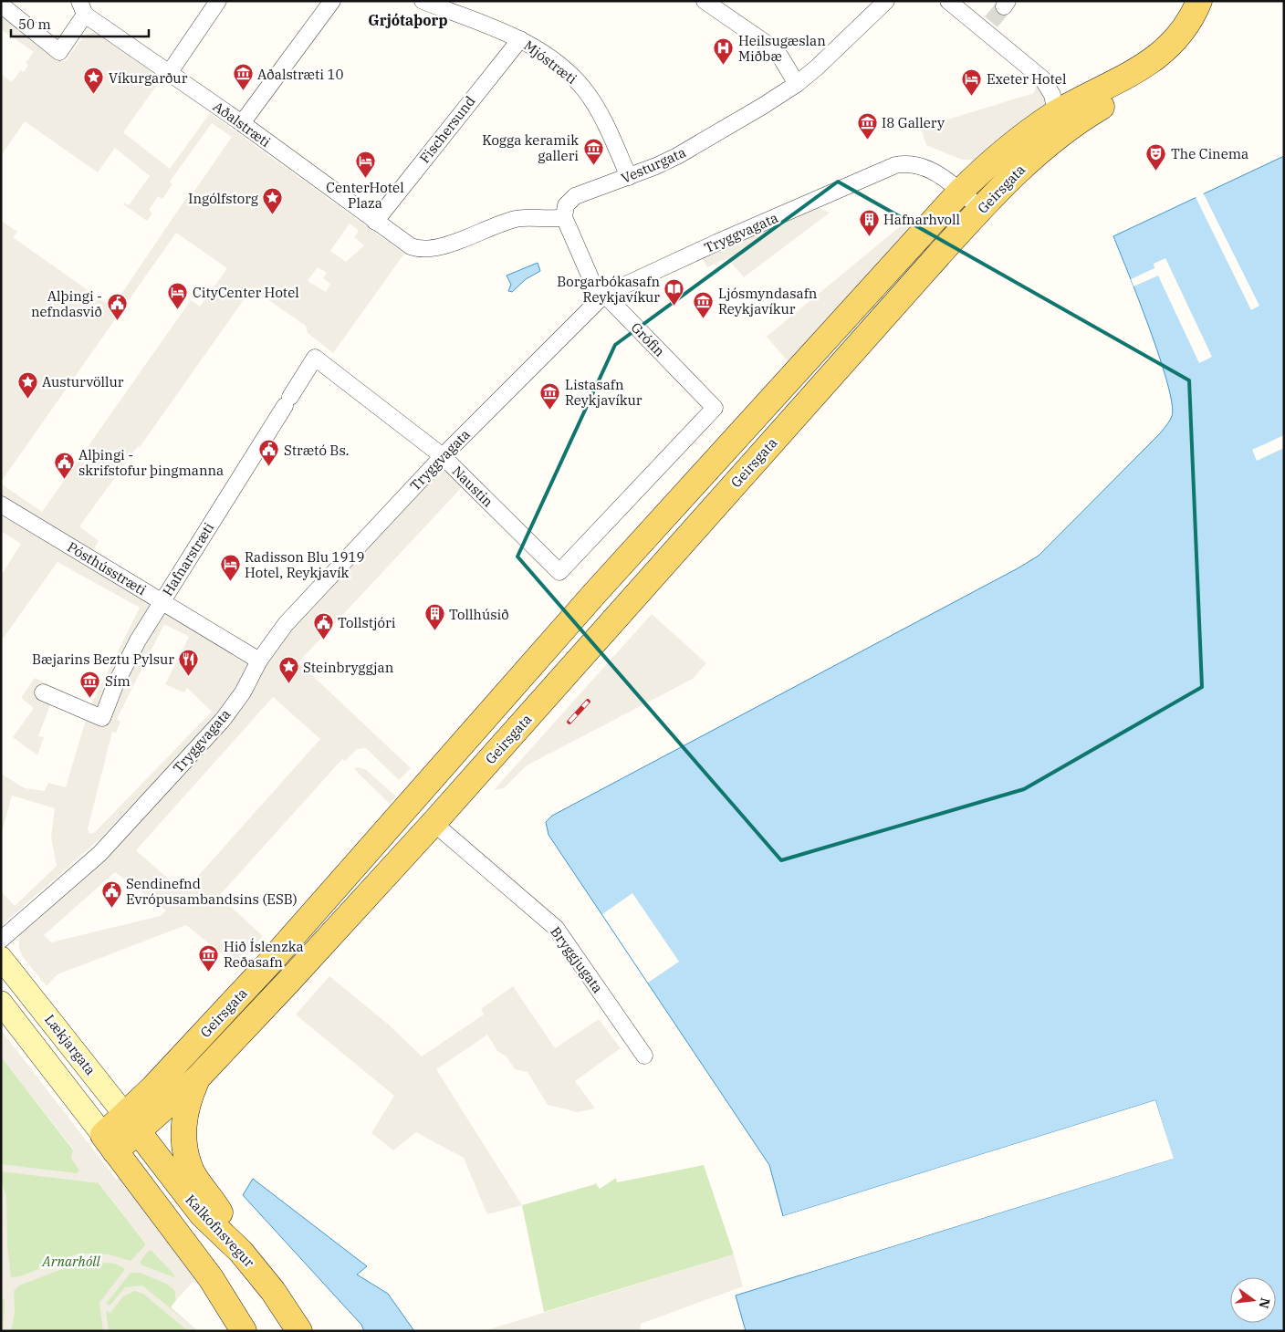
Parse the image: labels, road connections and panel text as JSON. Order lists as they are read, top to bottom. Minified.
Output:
{"streets":{"main road":["Geirsgata","Lækjargata","Kalkofnsvegur"],"street":["Mjóstræti","Aðalstræti","Fischersund","Vesturgata","Tryggvagata","Grófin","Naustin","Hafnarstræti","Pósthússtræti","Bryggjugata"]},"crossings":[["Mjóstræti","Fischersund"],["Mjóstræti","Vesturgata"],["Aðalstræti","Fischersund"],["Aðalstræti","Vesturgata"],["Aðalstræti","Grófin"],["Vesturgata","Grófin"],["Geirsgata","Tryggvagata"],["Geirsgata","Bryggjugata"],["Geirsgata","Lækjargata"],["Geirsgata","Kalkofnsvegur"],["Tryggvagata","Grófin"],["Tryggvagata","Naustin"],["Tryggvagata","Pósthússtræti"],["Grófin","Naustin"],["Naustin","Hafnarstræti"],["Hafnarstræti","Pósthússtræti"],["Lækjargata","Kalkofnsvegur"]],"districts":["Grjótaþorp"],"parks":["Arnarhóll"],"places":{"hospital":["Heilsugæslan Miðbæ"],"museum":["Aðalstræti 10","I8 Gallery","Kogga keramik galleri","Ljósmyndasafn Reykjavíkur","Listasafn Reykjavíkur","Sím","Hið Íslenzka Reðasafn"],"place":["Víkurgarður","Ingólfstorg","Austurvöllur","Steinbryggjan"],"hotel":["Exeter Hotel","CenterHotel Plaza","CityCenter Hotel","Radisson Blu 1919 Hotel, Reykjavík"],"theatre":["The Cinema"],"building":["Hafnarhvoll","Tollhúsið"],"library":["Borgarbókasafn Reykjavíkur"],"public building":["Alþingi - nefndasvið","Strætó Bs.","Alþingi - skrifstofur þingmanna","Tollstjóri","Sendinefnd Evrópusambandsins (ESB)"],"restaurant":["Bæjarins Beztu Pylsur"]},"scale_bar":"50 m","north":"right"}
